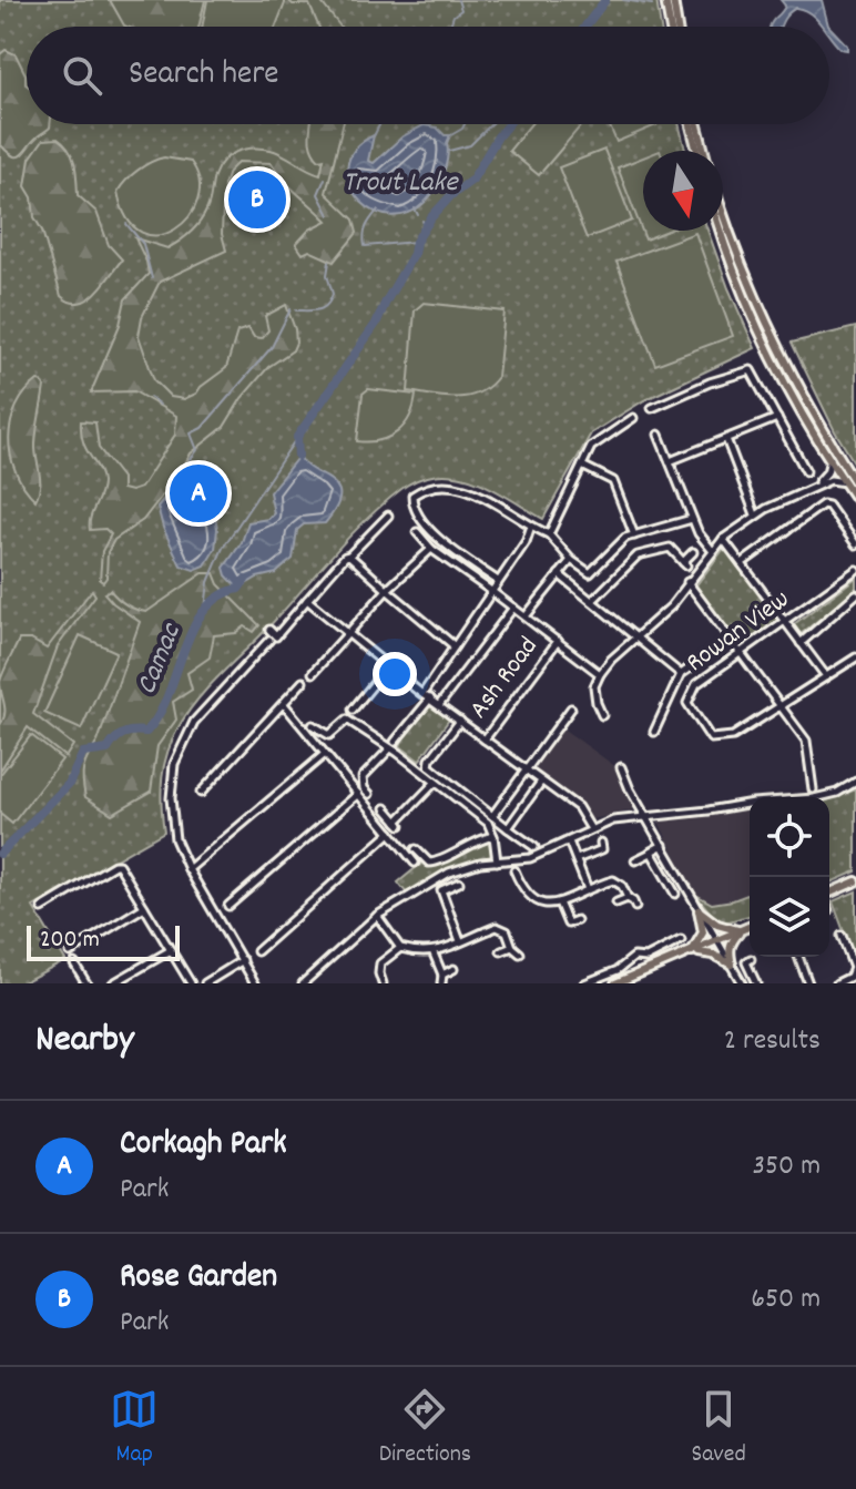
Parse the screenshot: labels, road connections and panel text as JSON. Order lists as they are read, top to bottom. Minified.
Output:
{"streets":{"street":["Rowan View","Ash Road"]},"water":["Trout Lake","Camac"],"scale_bar":"200 m","north":"bottom","page":{"search":"Search here","pins":["B","A"],"scale":"200 m","heading":["Nearby","2 results"],"list":[{"mark":"A","name":"Corkagh Park","note":"Park","value":"350 m"},{"mark":"B","name":"Rose Garden","note":"Park","value":"650 m"}],"nav":["Map","Directions","Saved"]}}
